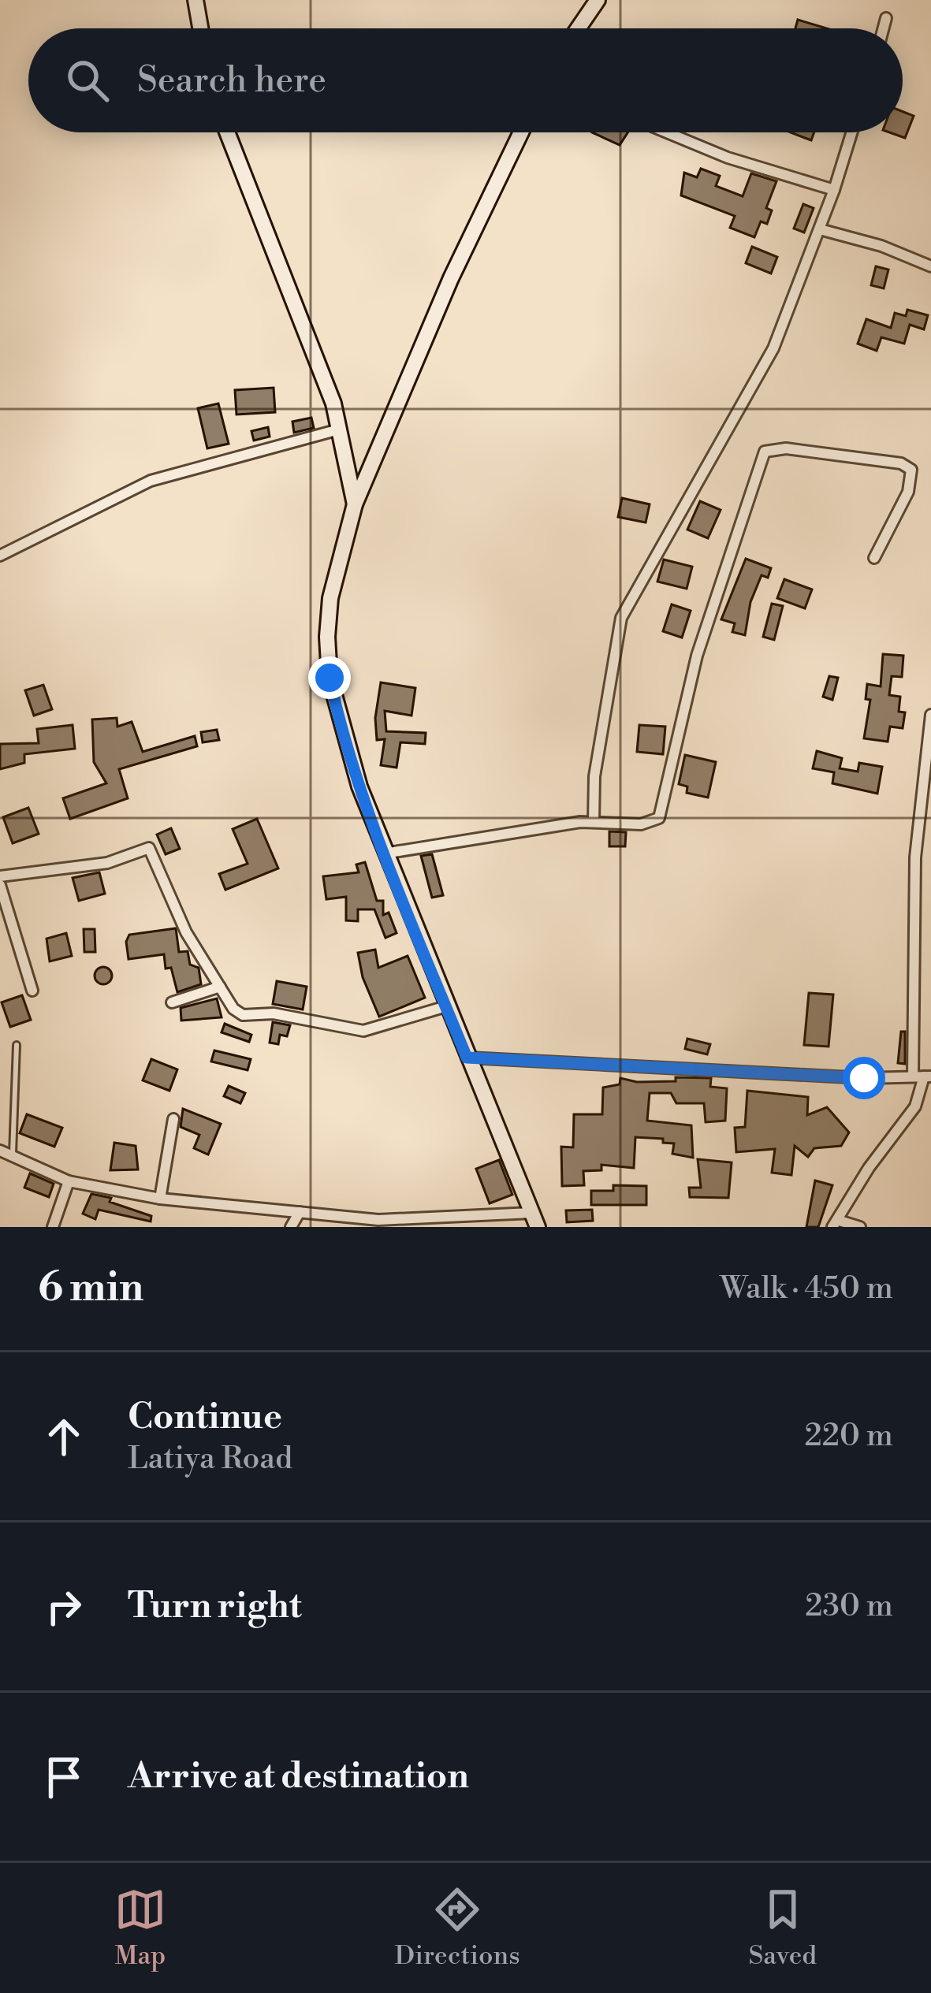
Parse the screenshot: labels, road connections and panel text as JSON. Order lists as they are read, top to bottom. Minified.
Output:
{"page":{"search":"Search here","heading":["6 min","Walk · 450 m"],"list":[["Continue","Latiya Road","220 m"],["Turn right","230 m"],"Arrive at destination"],"nav":["Map","Directions","Saved"]}}
